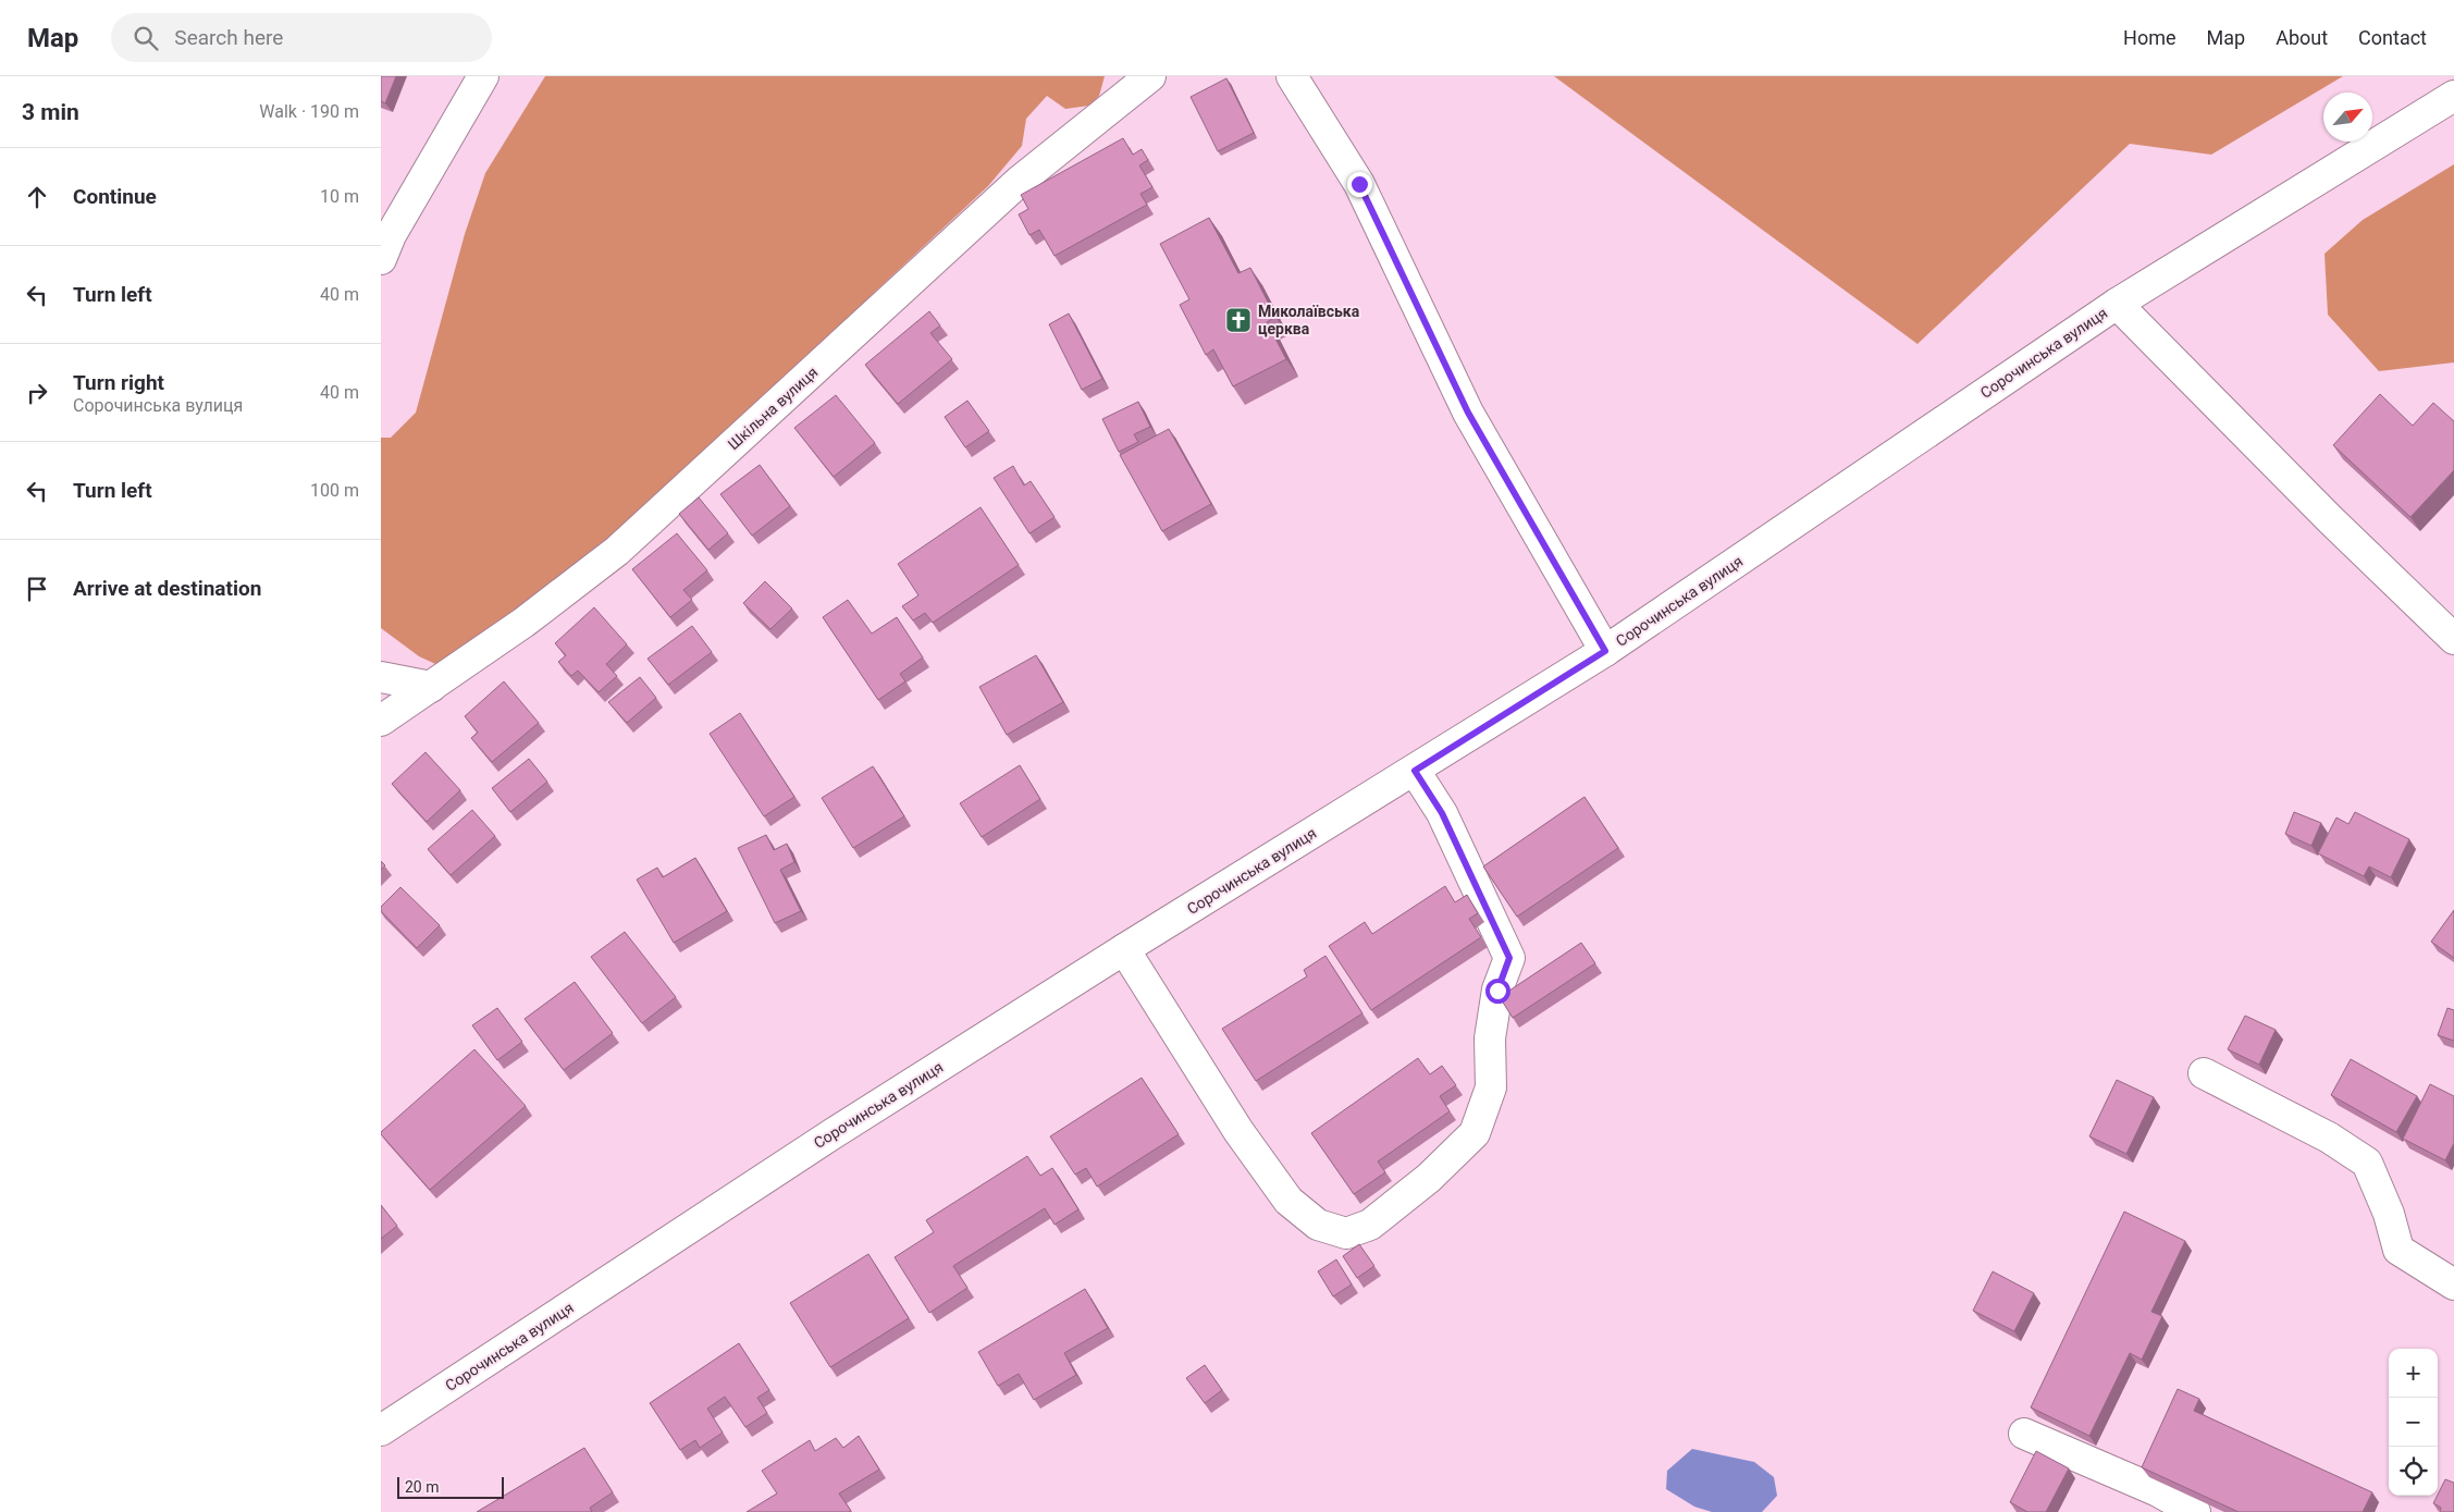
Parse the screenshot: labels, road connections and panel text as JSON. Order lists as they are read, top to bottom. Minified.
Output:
{"streets":{"street":["Сорочинська вулиця","Шкільна вулиця"]},"places":{"church":["Миколаївська церква"]},"scale_bar":"20 m","north":"top right","page":{"header":"Map","search":"Search here","nav":["Home","Map","About","Contact"],"heading":["3 min","Walk · 190 m"],"list":[["Continue","10 m"],["Turn left","40 m"],["Turn right","Сорочинська вулиця","40 m"],["Turn left","100 m"],"Arrive at destination"],"map_buttons":["+","−"],"scale":"20 m"}}
